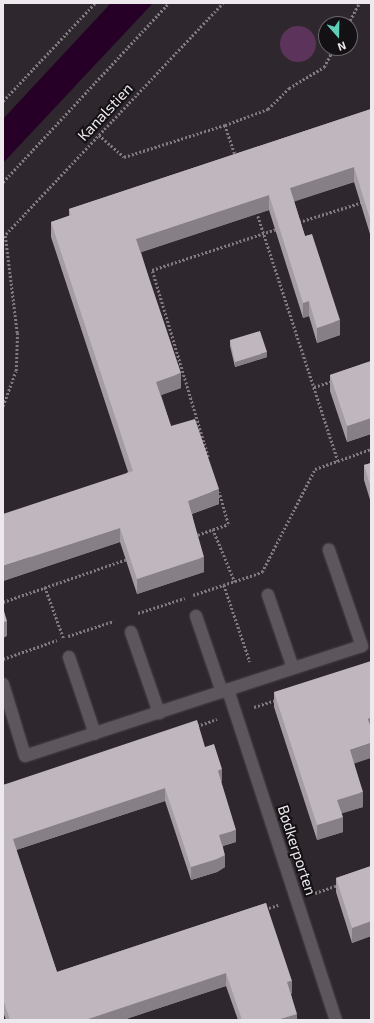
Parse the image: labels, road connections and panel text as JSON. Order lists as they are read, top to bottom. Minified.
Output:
{"streets":{"street":["Bødkerporten"],"path":["Kanalstien"]},"north":"bottom"}
